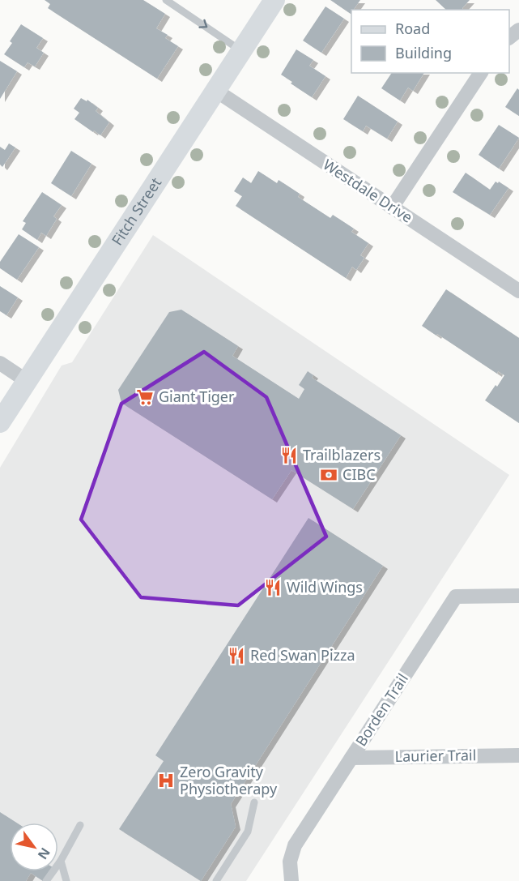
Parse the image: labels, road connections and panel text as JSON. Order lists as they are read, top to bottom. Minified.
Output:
{"streets":{"street":["Westdale Drive","Fitch Street","Borden Trail","Laurier Trail"]},"crossings":[["Westdale Drive","Fitch Street"],["Borden Trail","Laurier Trail"]],"places":{"supermarket":["Giant Tiger"],"restaurant":["Trailblazers","Wild Wings","Red Swan Pizza"],"bank":["CIBC"],"hospital":["Zero Gravity Physiotherapy"]},"legend":["Road","Building"],"north":"bottom right"}
